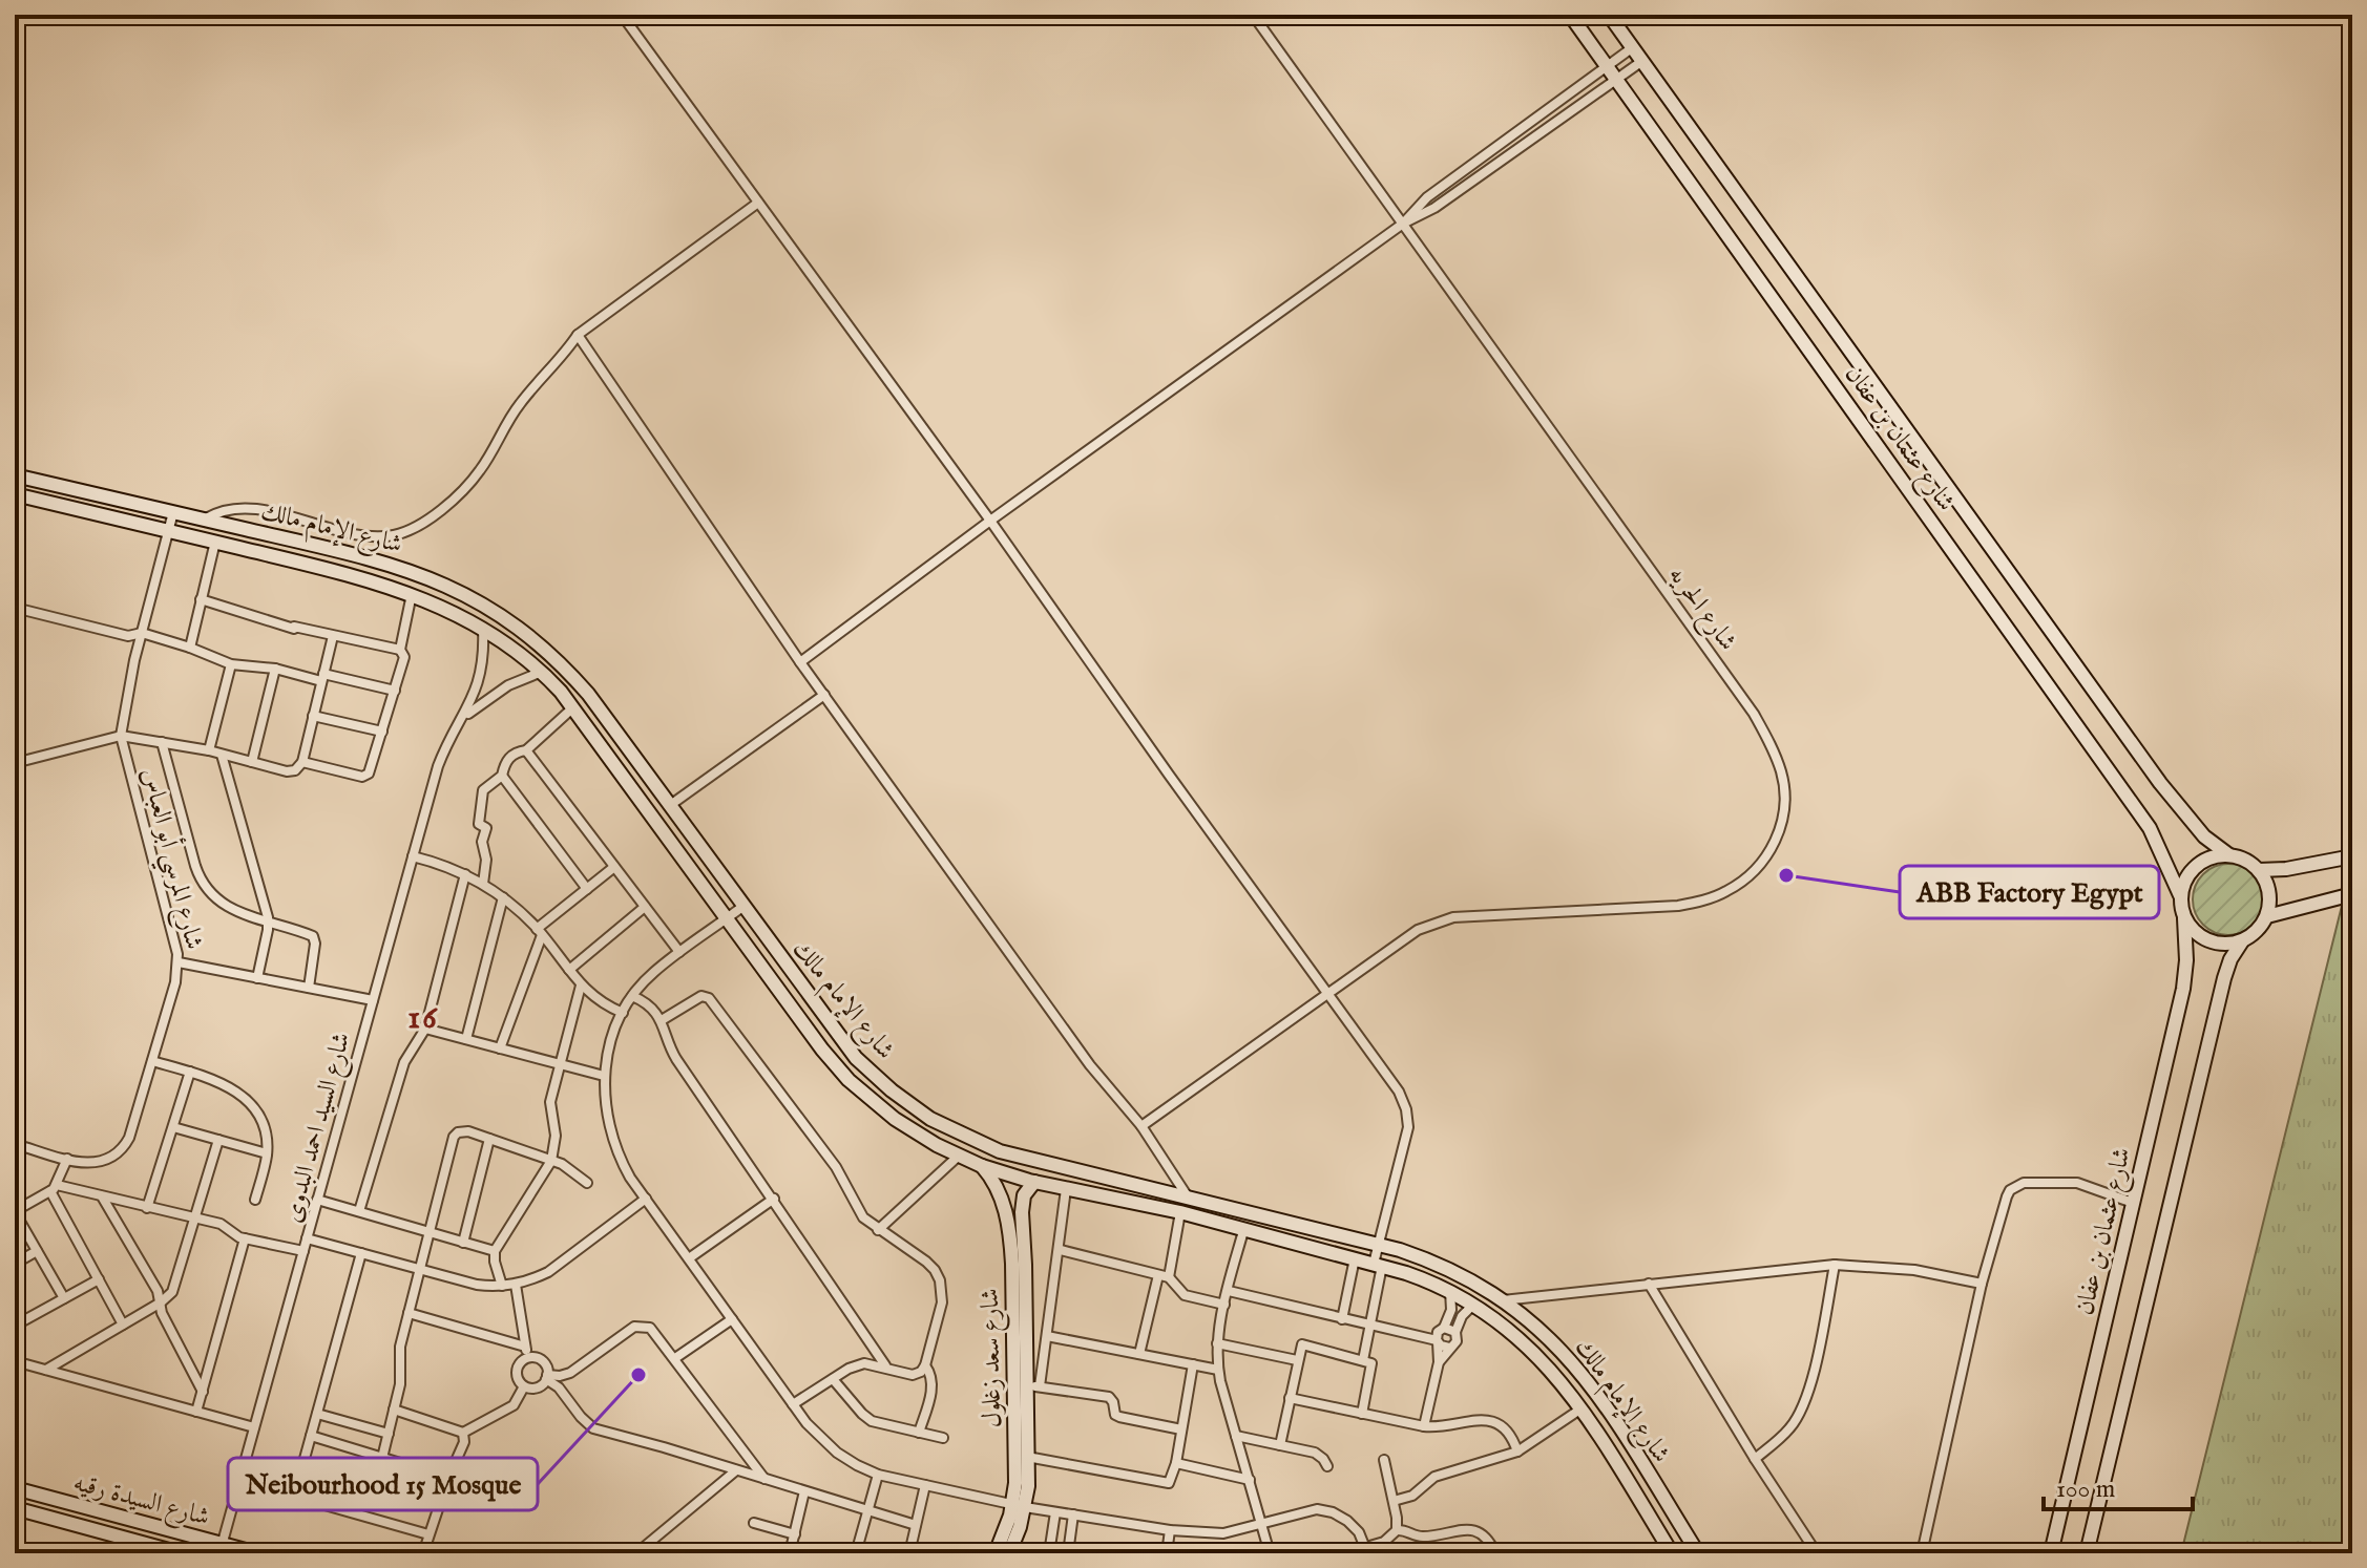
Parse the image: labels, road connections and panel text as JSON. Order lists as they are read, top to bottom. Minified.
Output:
{"streets":{"street":["شارع عثمان بن عفان","شارع الإمام مالك","شارع الحريه","شارع المرسي أبو العباس","شارع السيد احمد البدوى","شارع سعد زغلول","شارع السيدة رقيه"]},"crossings":[["شارع الإمام مالك","شارع المرسي أبو العباس"],["شارع الإمام مالك","شارع السيد احمد البدوى"],["شارع الإمام مالك","شارع سعد زغلول"],["شارع السيد احمد البدوى","شارع السيدة رقيه"]],"districts":["16"],"places":["ABB Factory Egypt","Neibourhood 15 Mosque"],"scale_bar":"100 m"}
